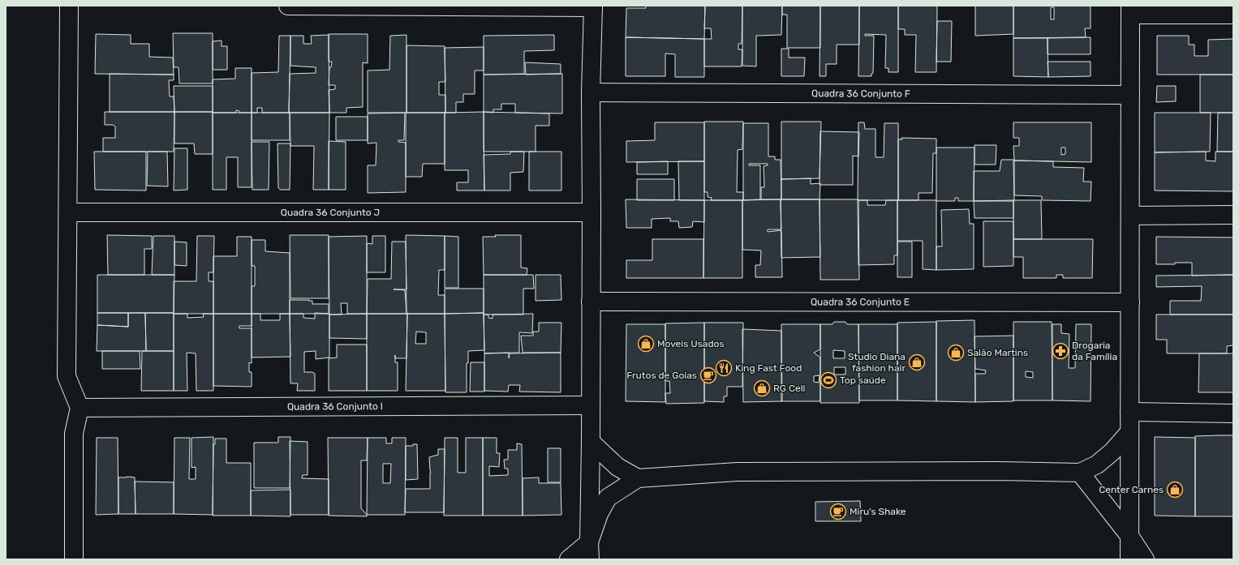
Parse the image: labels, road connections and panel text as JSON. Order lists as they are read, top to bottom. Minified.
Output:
{"streets":{"street":["Quadra 36 Conjunto F","Quadra 36 Conjunto J","Quadra 36 Conjunto E","Quadra 36 Conjunto I"]},"places":{"shop":["Moveis Usados","Salão Martins","Studio Diana fashion hair","RG Cell","Center Carnes"],"pharmacy":["Drogaria da Família"],"restaurant":["King Fast Food"],"cafe":["Frutos de Goias","Miru's Shake"],"sports":["Top saúde"]}}
